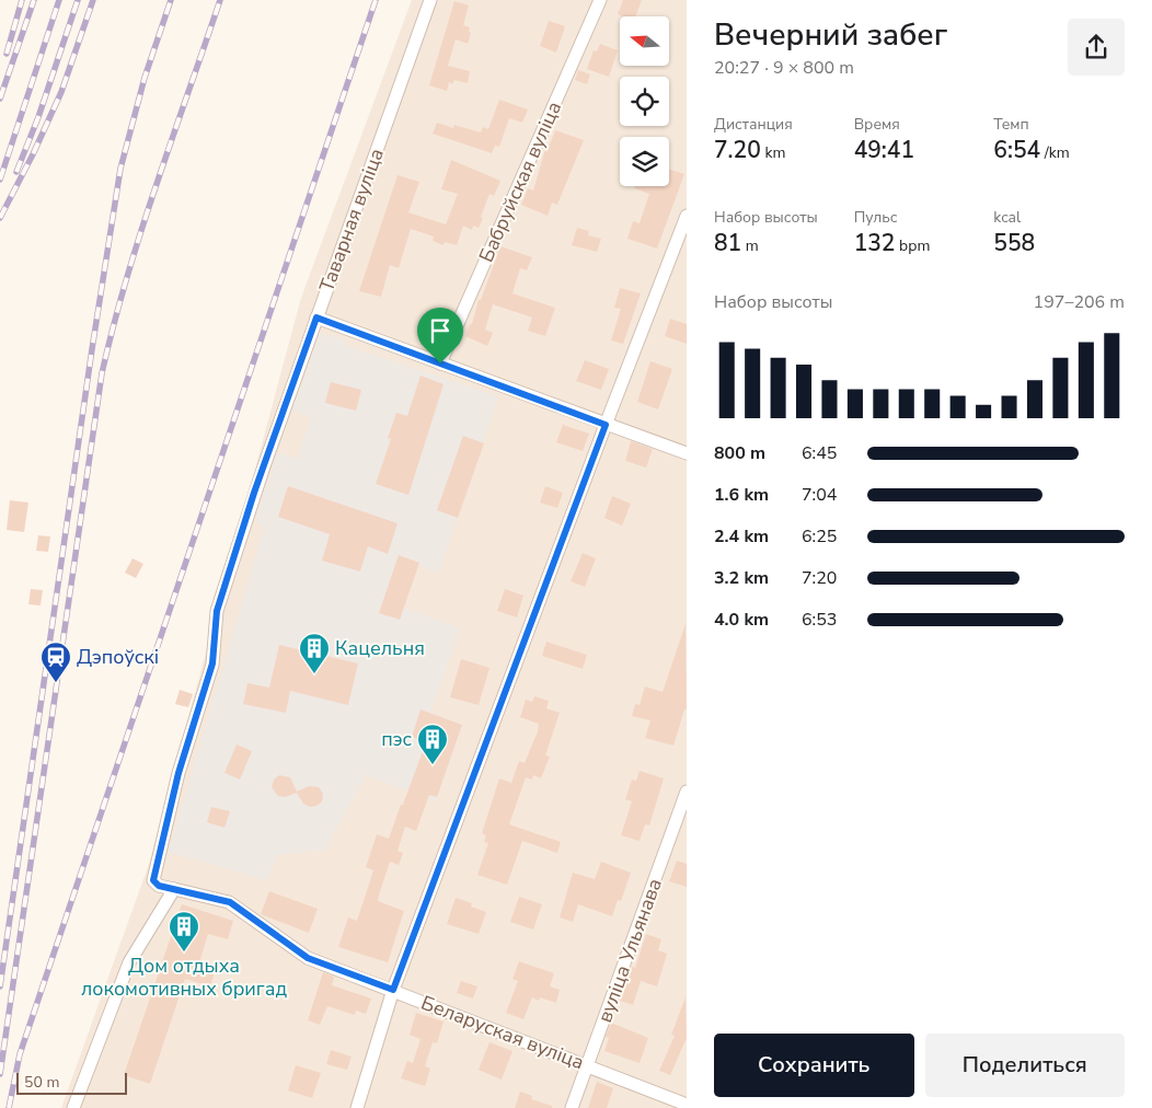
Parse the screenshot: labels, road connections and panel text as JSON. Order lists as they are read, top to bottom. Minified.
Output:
{"streets":{"street":["Бабруйская вуліца","Таварная вуліца","вуліца Ульянава","Беларуская вуліца"]},"crossings":[["Таварная вуліца","Беларуская вуліца"],["вуліца Ульянава","Беларуская вуліца"]],"places":{"building":["Кацельня","пэс","Дом отдыха локомотивных бригад"],"station":["Дэпоўскі"]},"scale_bar":"50 m","north":"left","page":{"heading":["Вечерний забег","20:27 · 9 × 800 m"],"stats":[["Дистанция","7.20 km"],["Время","49:41"],["Темп","6:54 /km"],["Набор высоты","81 m"],["Пульс","132 bpm"],["kcal","558"]],"chart":["Набор высоты","197–206 m"],"list":[{"name":"800 m","note":"6:45"},{"name":"1.6 km","note":"7:04"},{"name":"2.4 km","note":"6:25"},{"name":"3.2 km","note":"7:20"},{"name":"4.0 km","note":"6:53"}],"buttons":["Сохранить","Поделиться"],"scale":"50 m"}}
